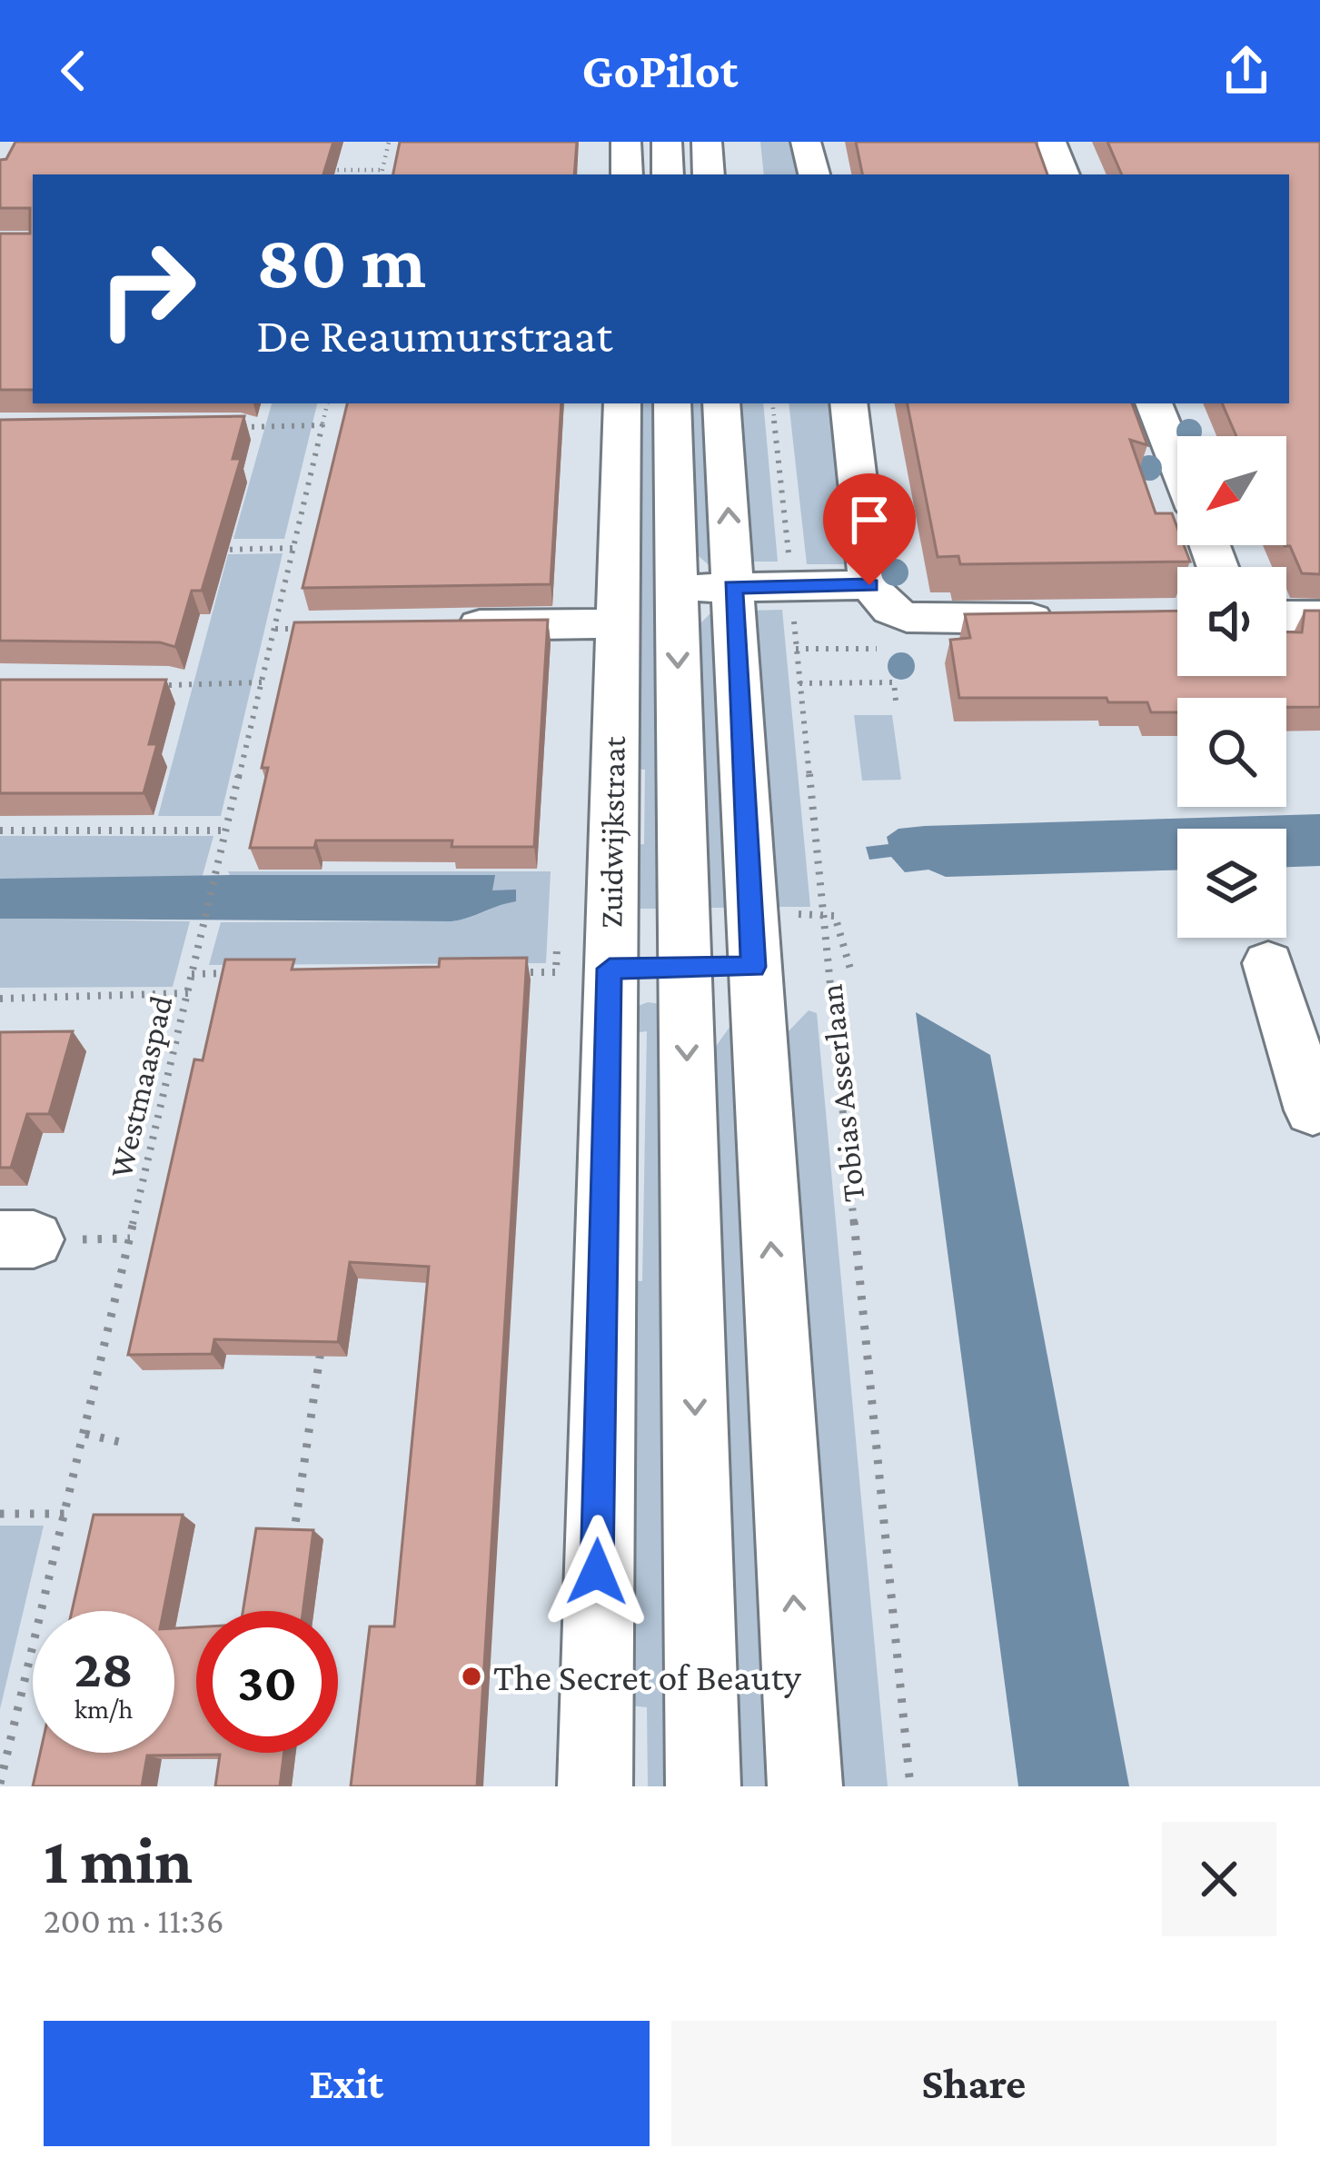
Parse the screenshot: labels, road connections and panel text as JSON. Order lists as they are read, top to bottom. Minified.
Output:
{"streets":{"street":["Zuidwijkstraat"],"path":["Westmaaspad","Tobias Asserlaan"]},"places":["The Secret of Beauty"],"north":"bottom left","page":{"header":"GoPilot","turn":["80 m","De Reaumurstraat"],"speed":"28 km/h","limit":"30","heading":["1 min","200 m · 11:36"],"buttons":["Exit","Share"]}}
